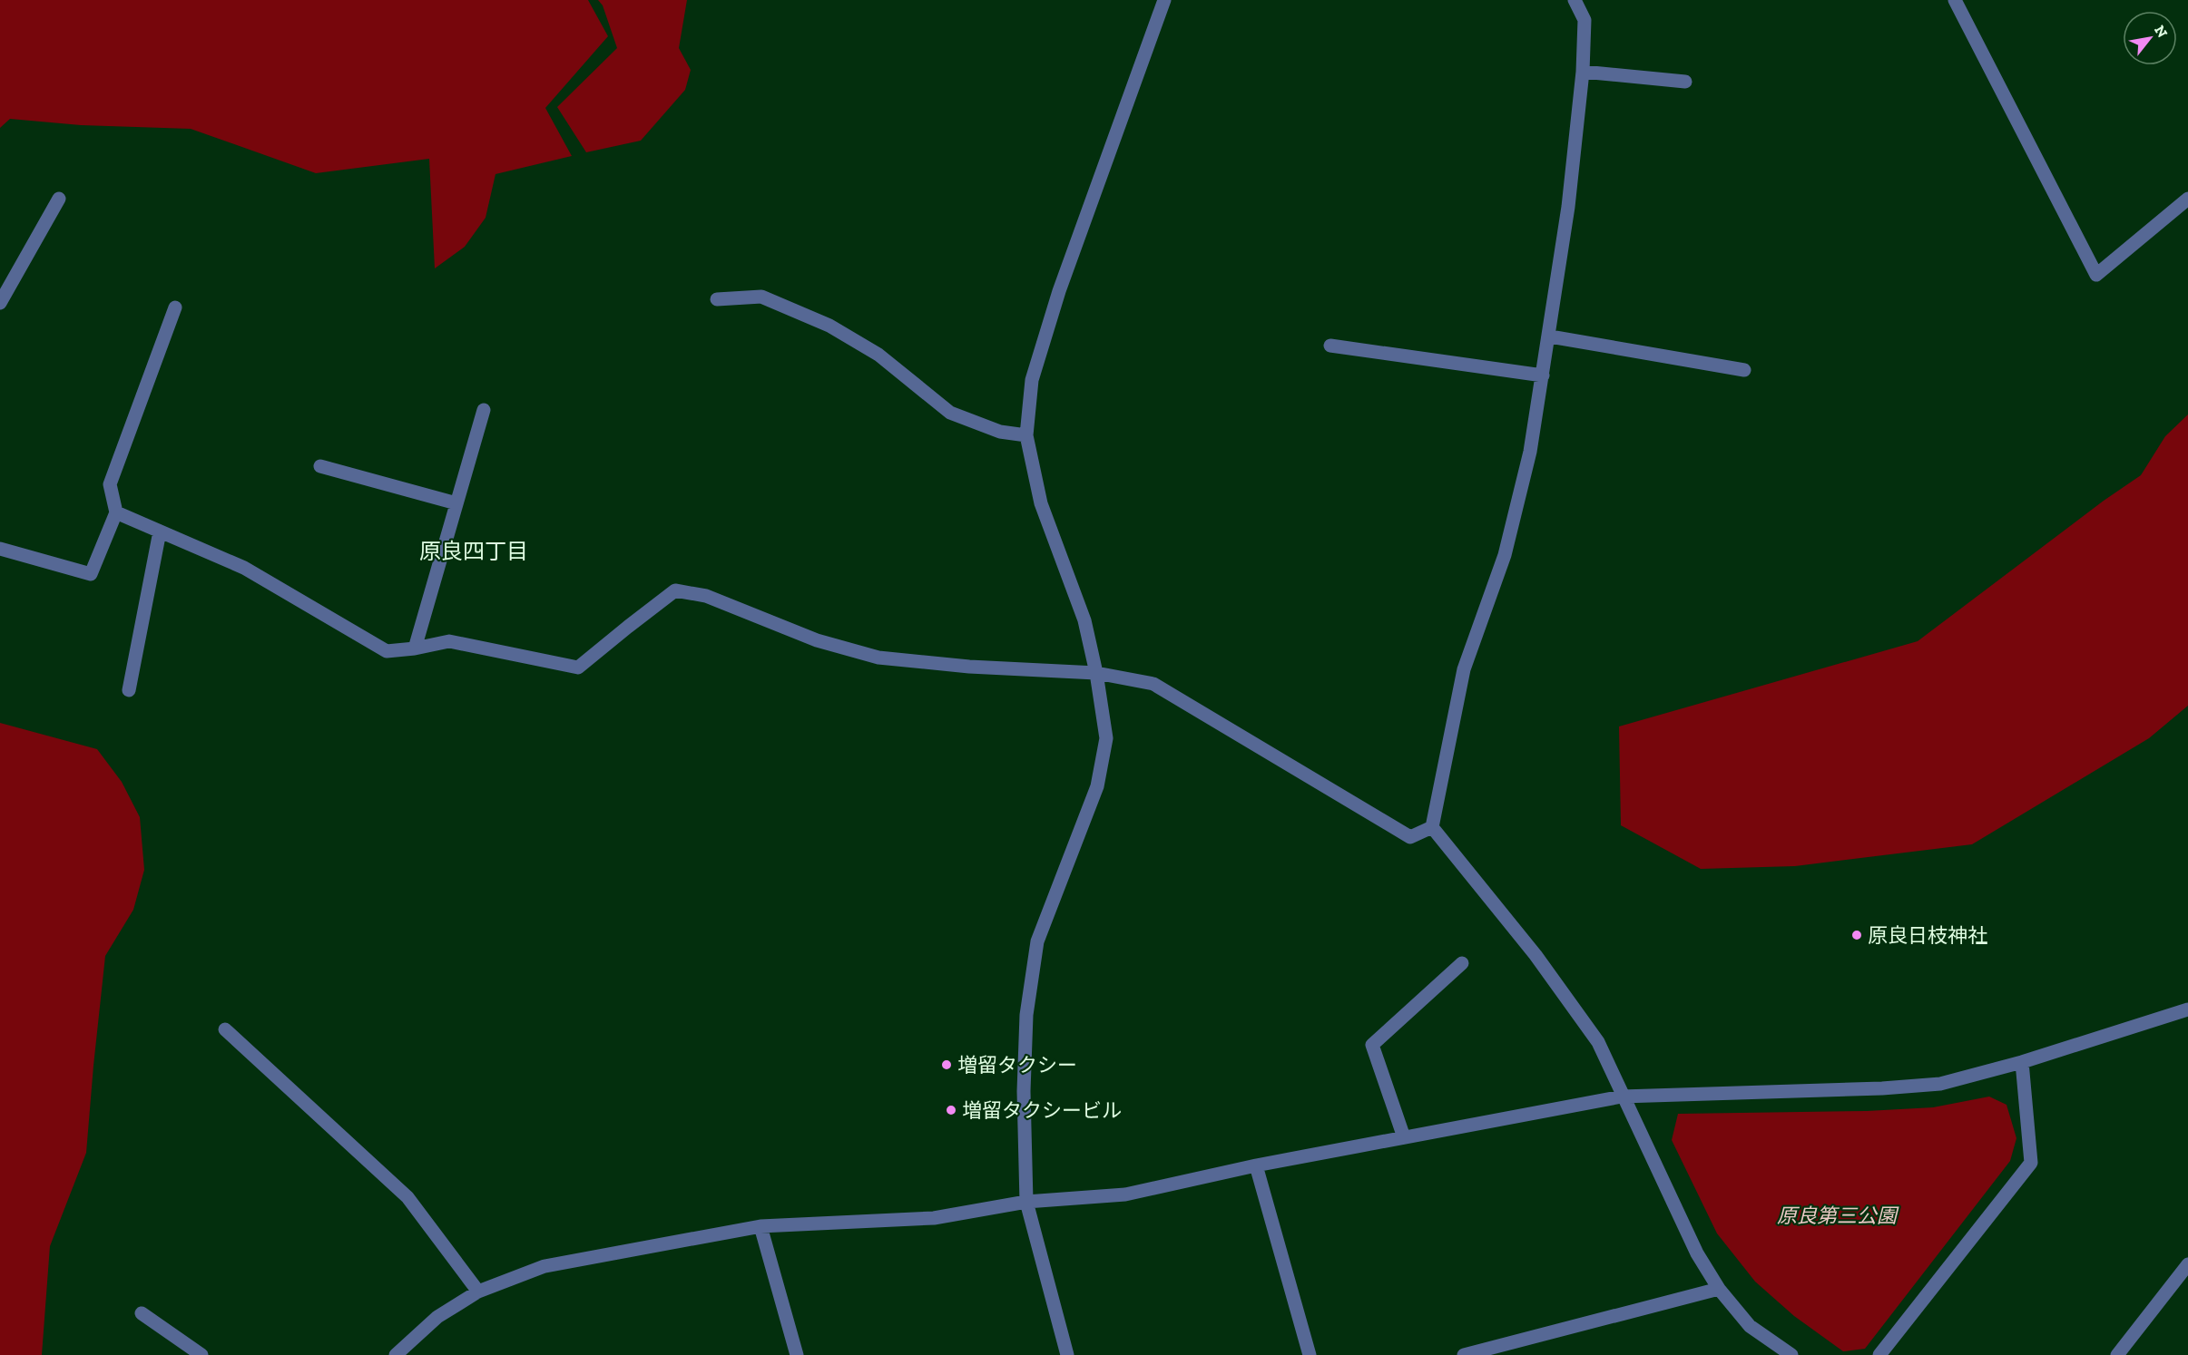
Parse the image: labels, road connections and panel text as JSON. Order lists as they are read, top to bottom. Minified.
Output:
{"districts":["原良四丁目"],"parks":["原良第三公園"],"places":["原良日枝神社","増留タクシー","増留タクシービル"],"north":"top right"}
